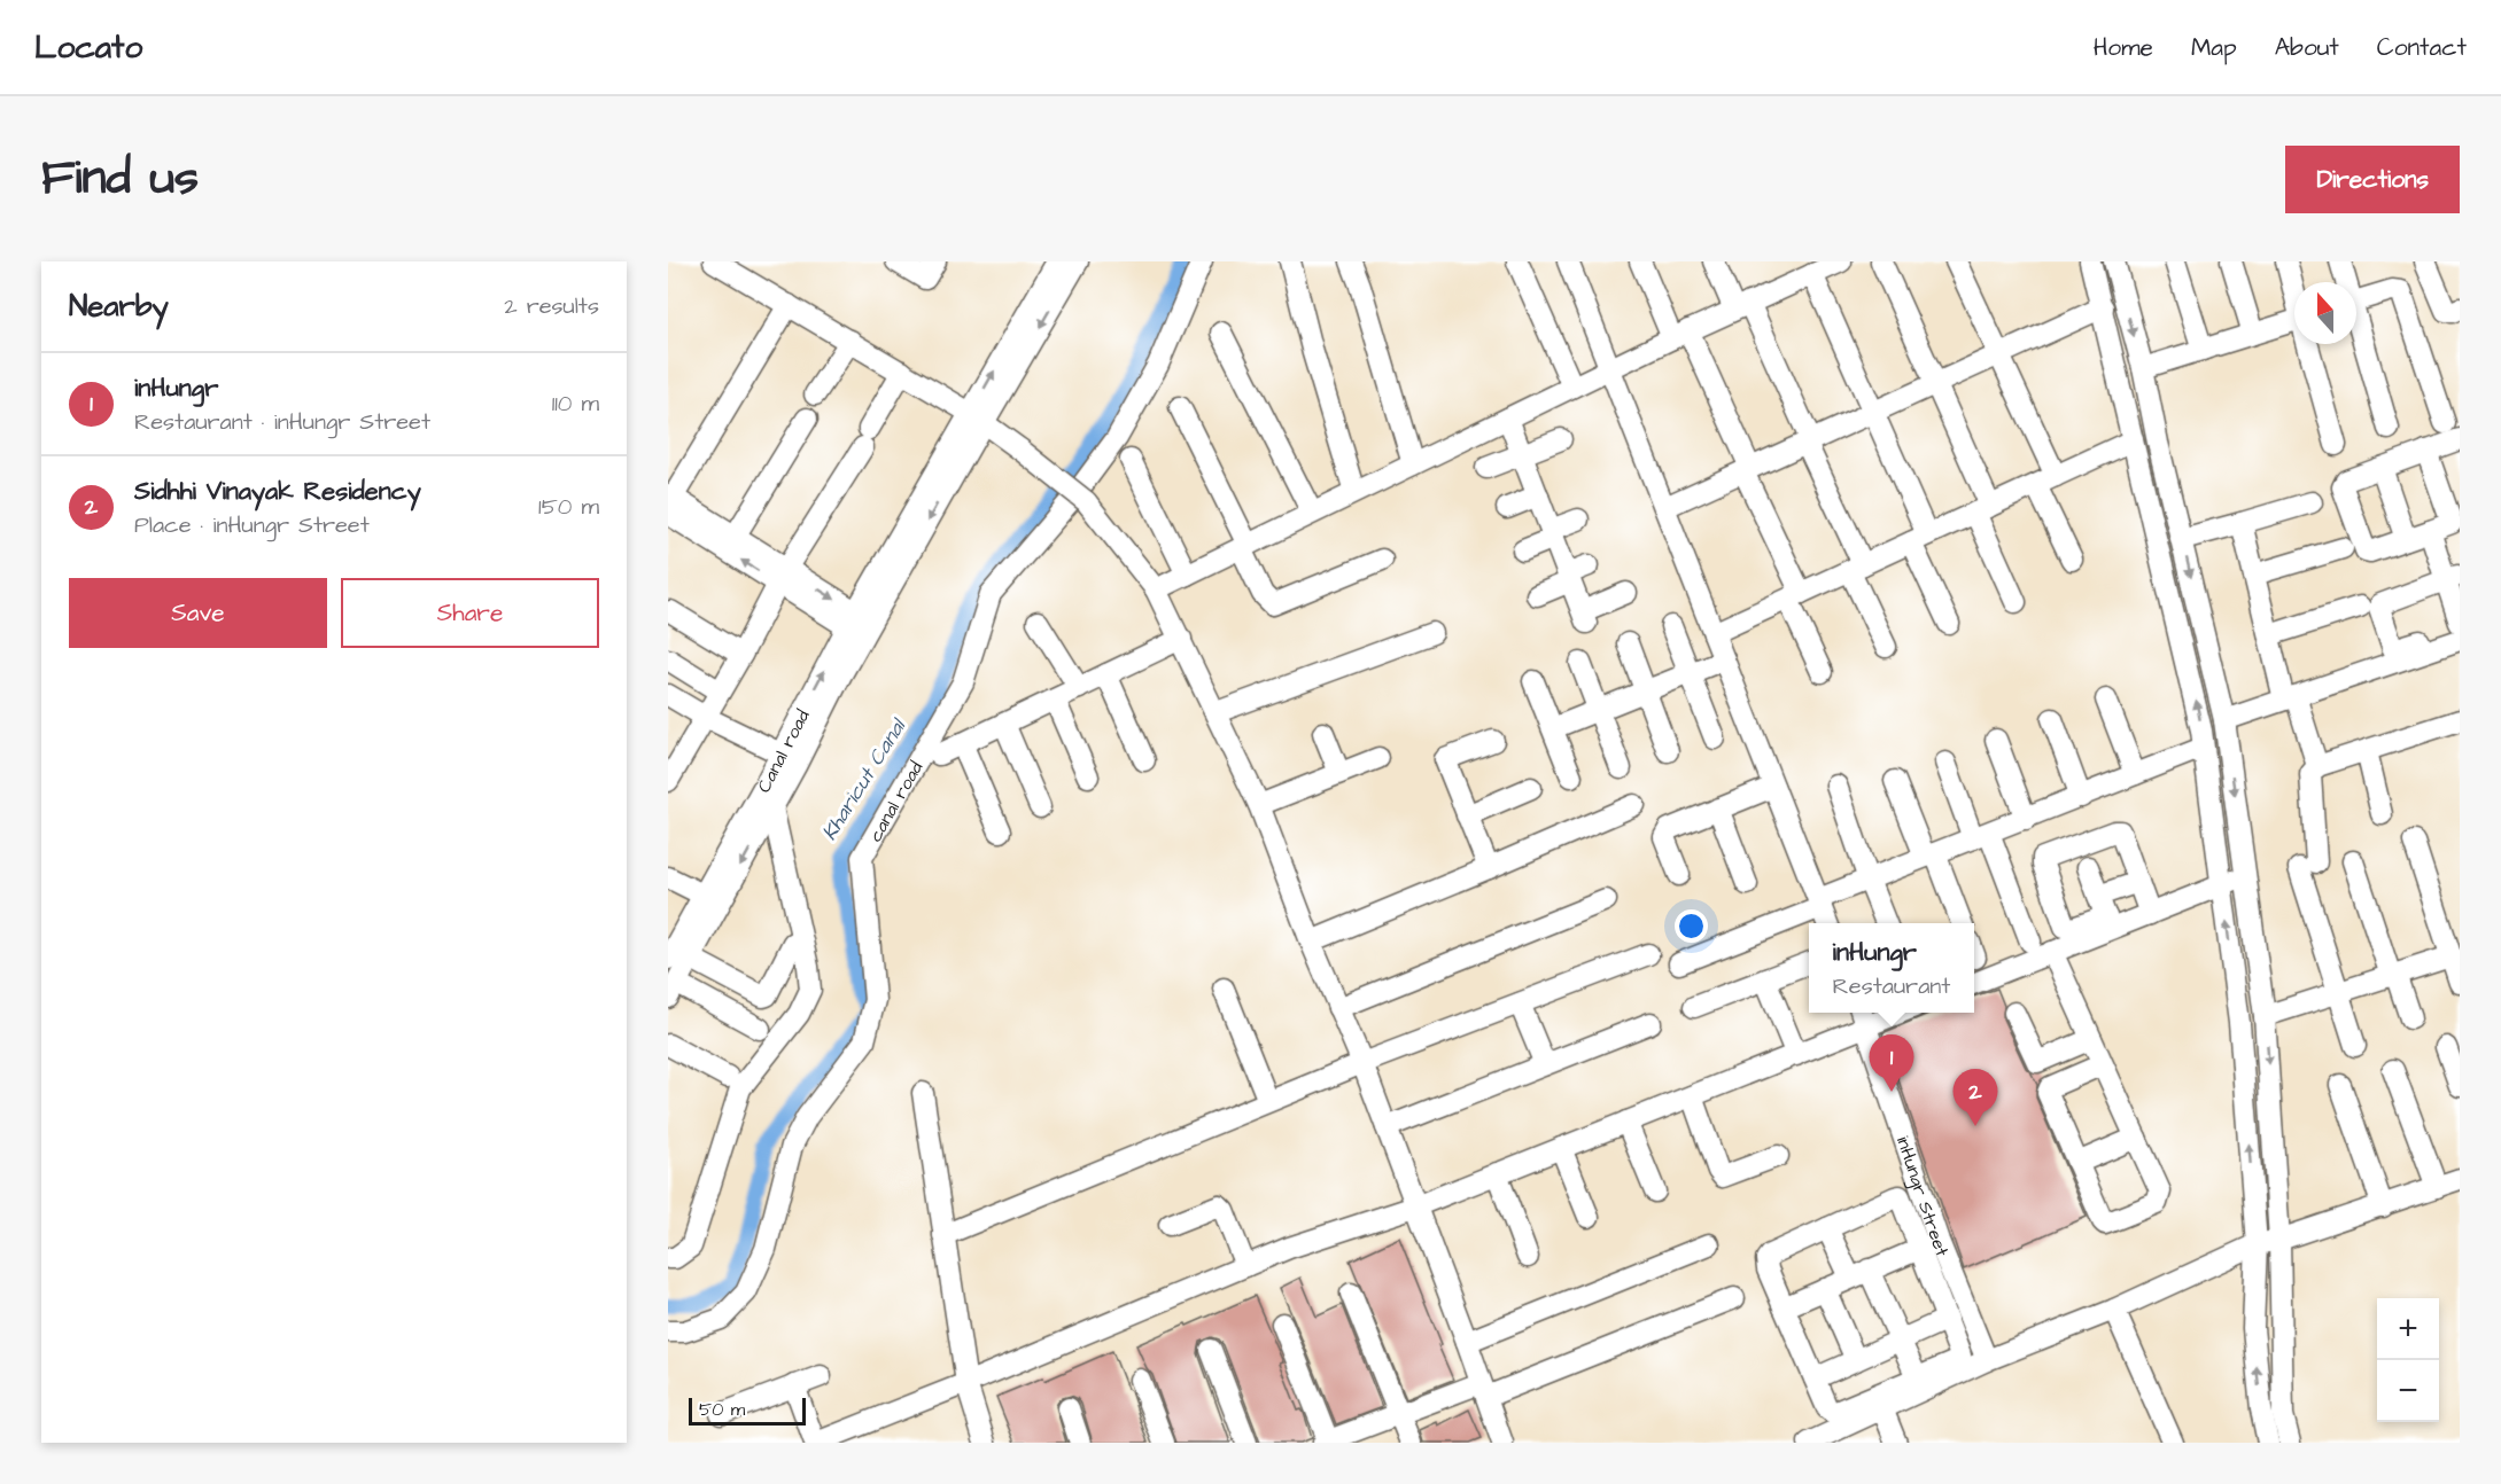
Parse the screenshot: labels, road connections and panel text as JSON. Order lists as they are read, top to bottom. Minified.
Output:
{"streets":{"street":["Canal road","canal road","inHungr Street"]},"water":["Kharicut Canal"],"scale_bar":"50 m","north":"top","page":{"header":"Locato","nav":["Home","Map","About","Contact"],"title":"Find us","buttons":["Directions",["Save","Share"]],"heading":["Nearby","2 results"],"list":[{"mark":"1","name":"inHungr","note":"Restaurant · inHungr Street","value":"110 m"},{"mark":"2","name":"Sidhhi Vinayak Residency","note":"Place · inHungr Street","value":"150 m"}],"popup":["inHungr","Restaurant"],"pins":["1","2"],"map_buttons":["+","−"],"scale":"50 m"}}
